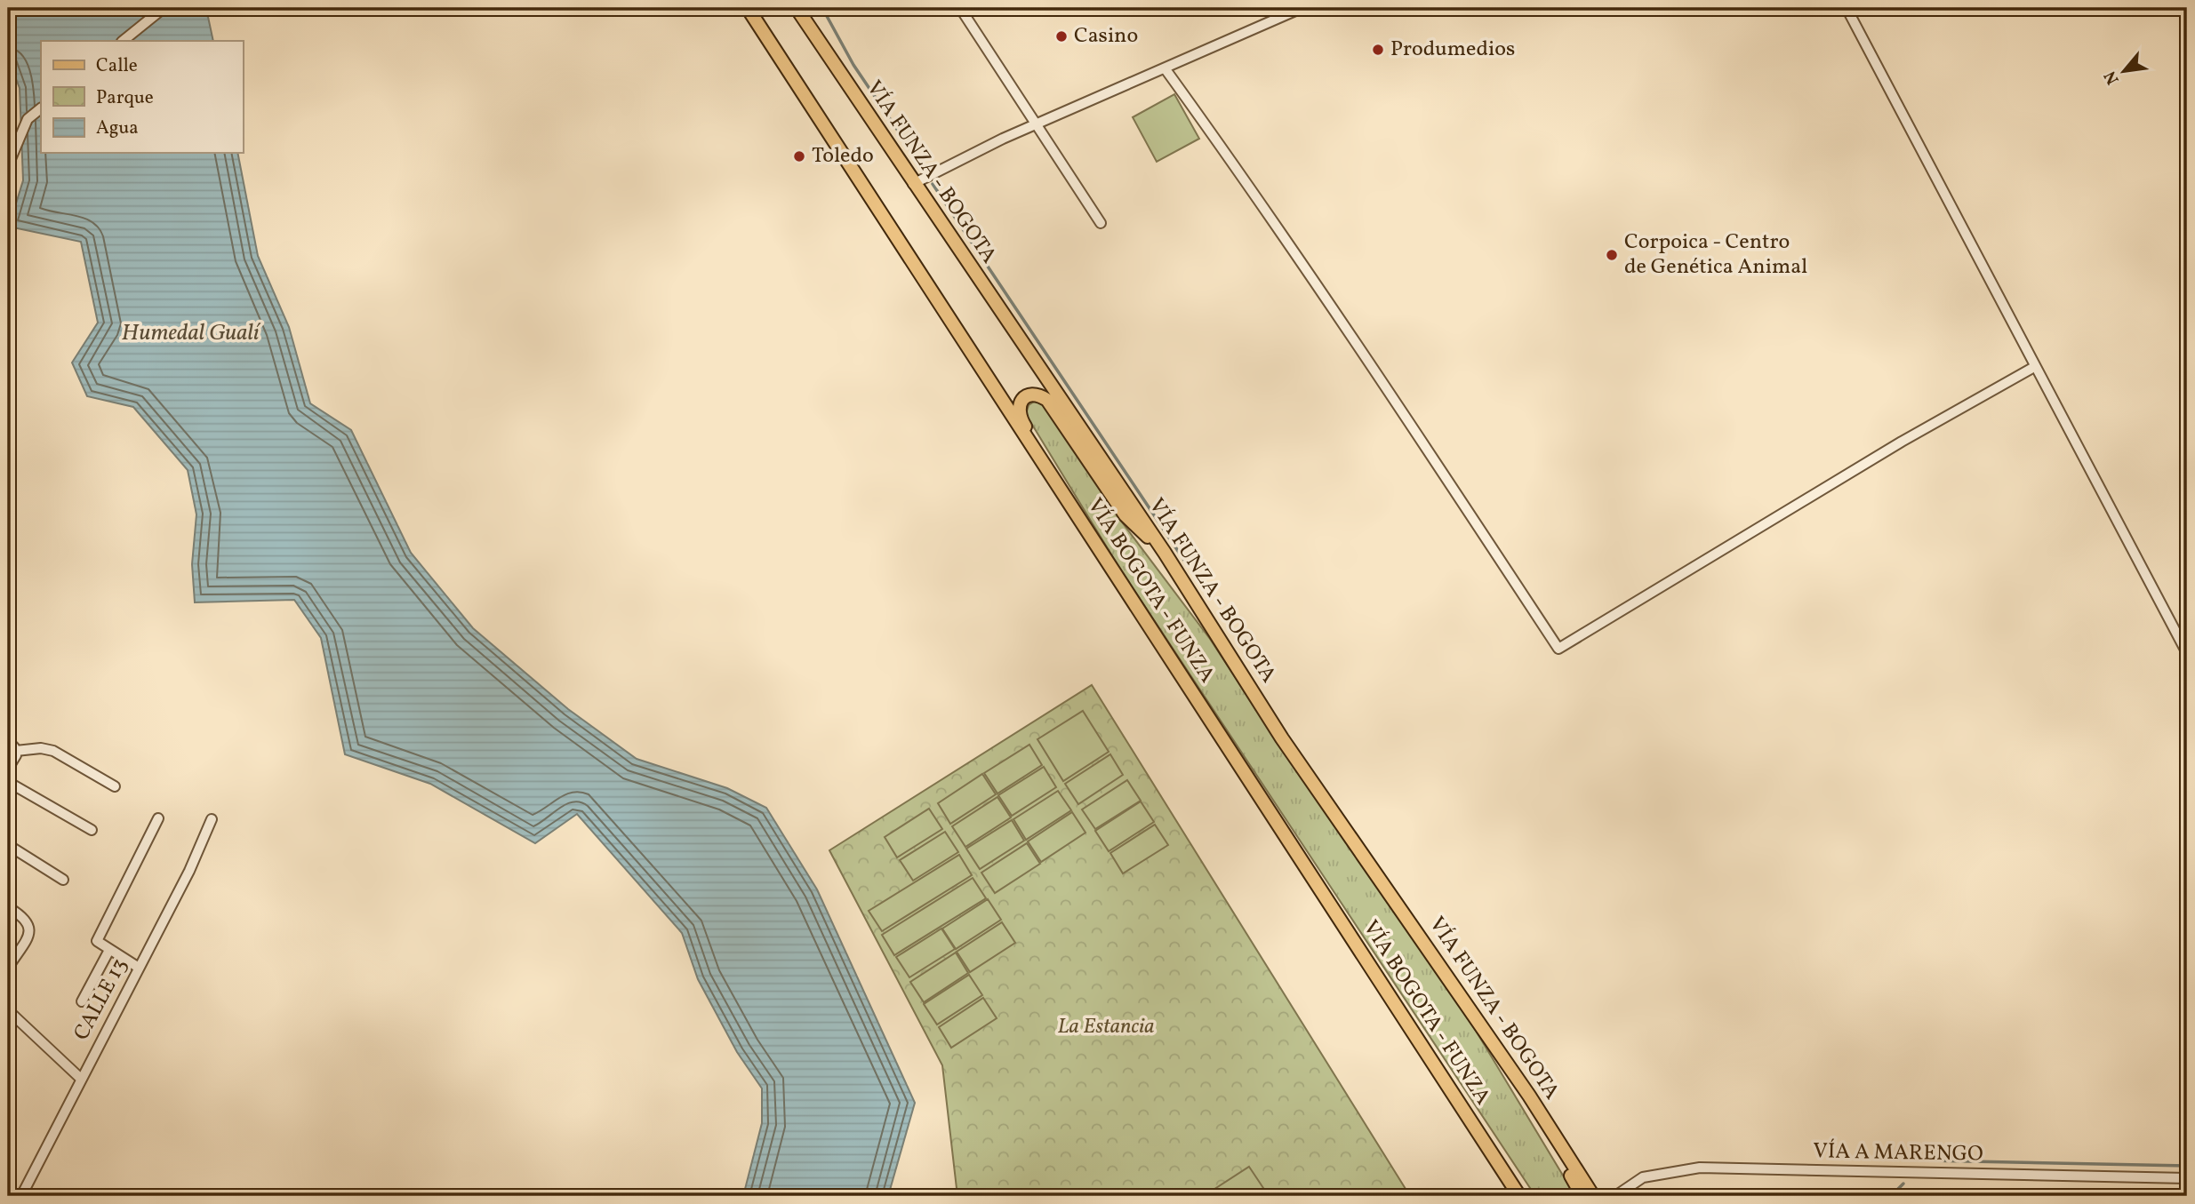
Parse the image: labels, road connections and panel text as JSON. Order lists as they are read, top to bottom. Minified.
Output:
{"streets":{"main road":["VÍA FUNZA - BOGOTA","VÍA BOGOTA - FUNZA"],"street":["CALLE 13","VÍA A MARENGO"]},"water":["Humedal Gualí"],"parks":["La Estancia"],"places":["Casino","Produmedios","Toledo","Corpoica - Centro de Genética Animal"],"legend":["Calle","Parque","Agua"],"north":"bottom left"}
